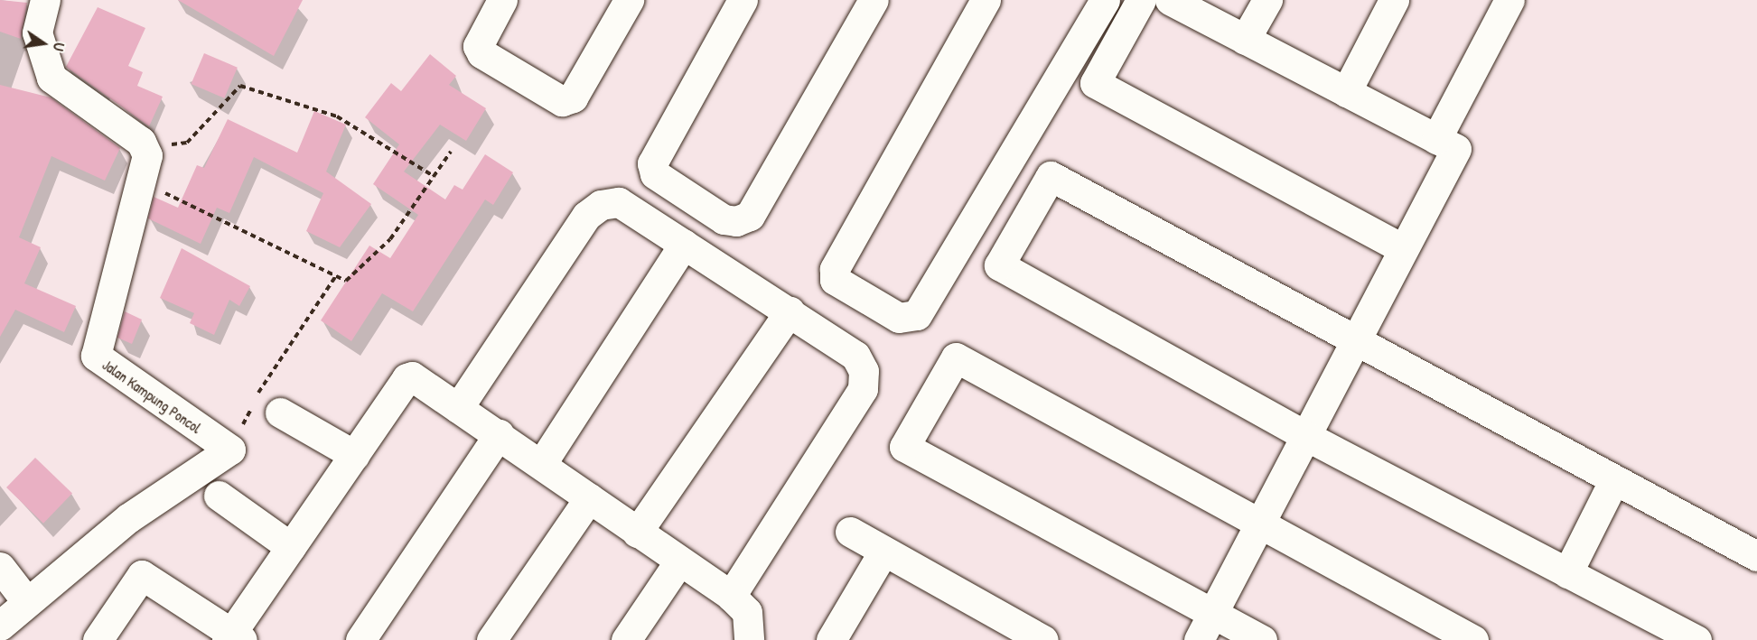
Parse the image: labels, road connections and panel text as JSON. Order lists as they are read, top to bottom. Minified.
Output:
{"streets":{"street":["Jalan Kampung Poncol"]},"north":"right"}
